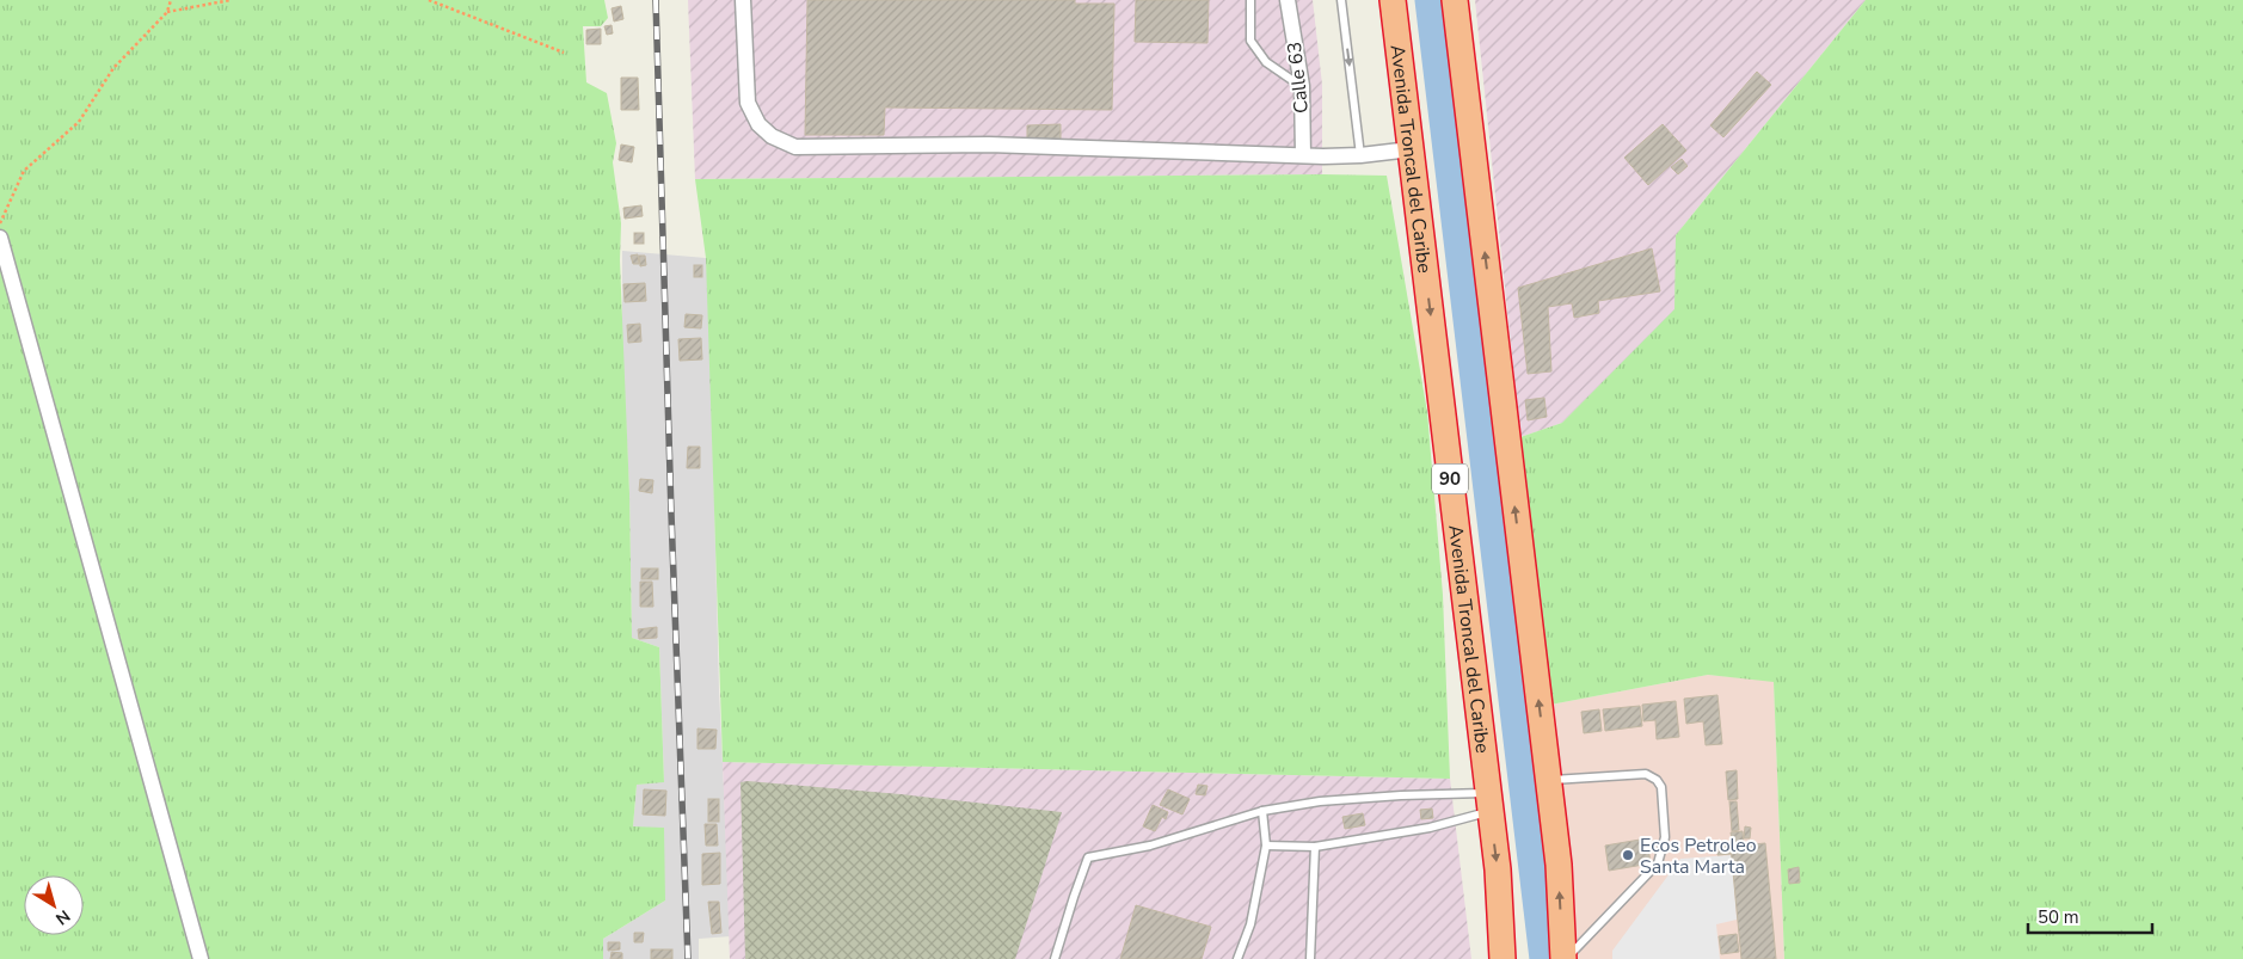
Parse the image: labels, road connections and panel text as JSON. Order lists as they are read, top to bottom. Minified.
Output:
{"streets":{"highway":["Avenida Troncal del Caribe","90"],"street":["Calle 63"]},"places":["Ecos Petroleo Santa Marta"],"scale_bar":"50 m","north":"bottom right"}
